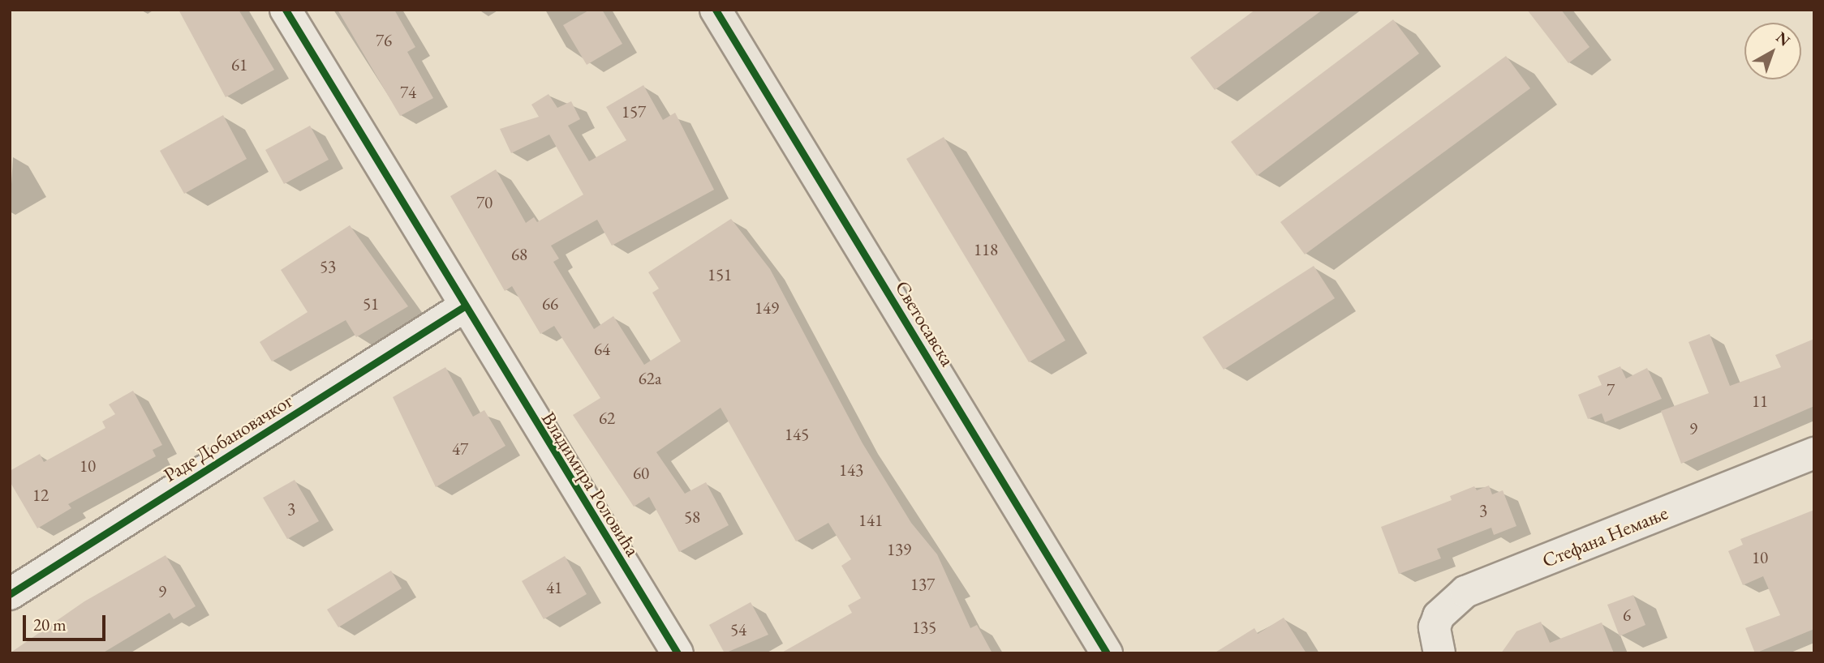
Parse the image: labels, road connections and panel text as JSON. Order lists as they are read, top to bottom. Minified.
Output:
{"streets":{"main road":["Светосавска"],"street":["Раде Добановачког","Владимира Роловића","Стефана Немање"]},"crossings":[["Раде Добановачког","Владимира Роловића"]],"house_numbers":["76","61","74","157","70","118","68","53","151","51","66","149","64","62a","7","11","62","9","145","47","10","143","60","12","3","3","58","141","139","10","137","41","9","6","135","54"],"scale_bar":"20 m","north":"top right"}
